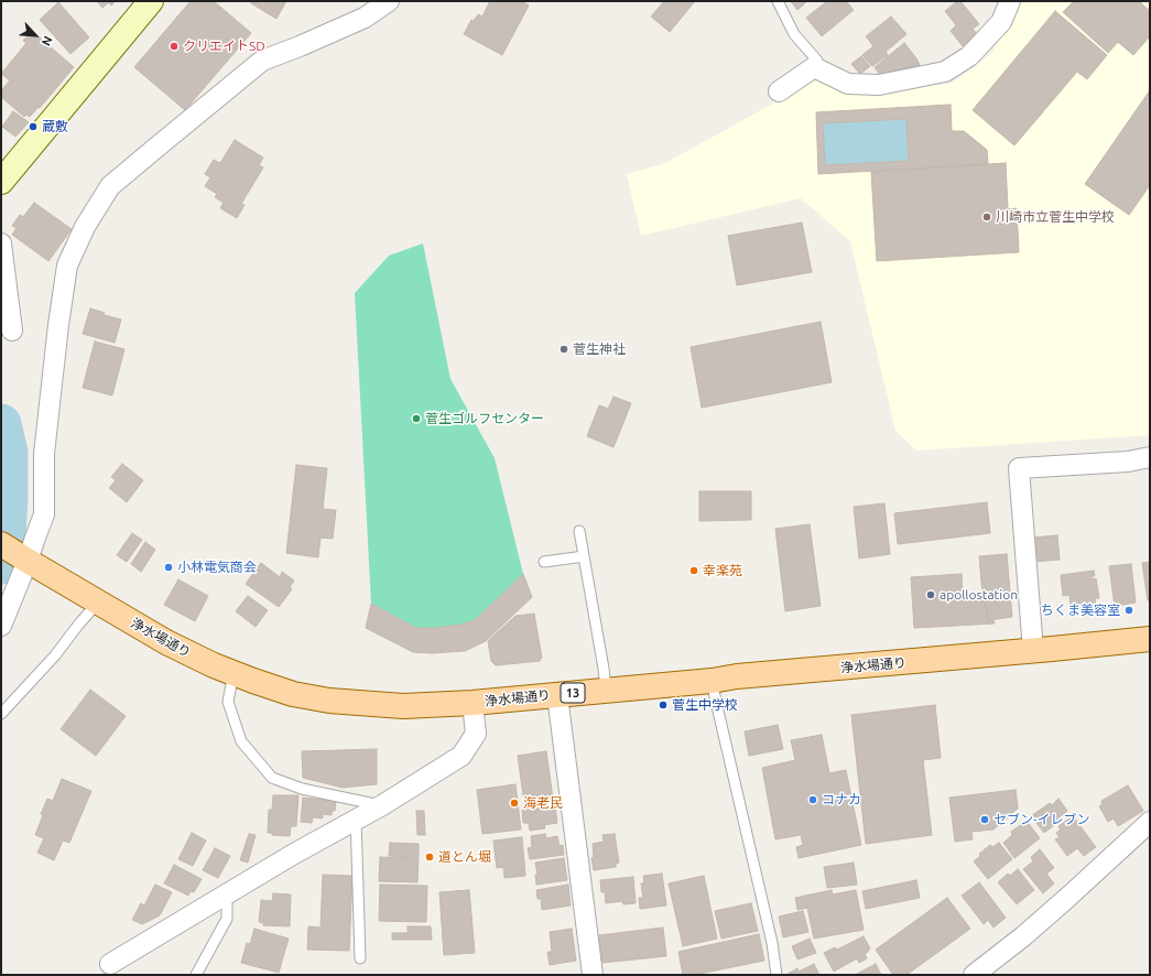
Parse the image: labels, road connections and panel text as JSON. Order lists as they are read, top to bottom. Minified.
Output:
{"streets":{"main road":["浄水場通り","13"]},"places":["クリエイトSD","蔵敷","川崎市立菅生中学校","菅生神社","菅生ゴルフセンター","小林電気商会","幸楽苑","apollostation","ちくま美容室","菅生中学校","コナカ","海老民","セブン-イレブン","道とん堀"],"north":"bottom right"}
